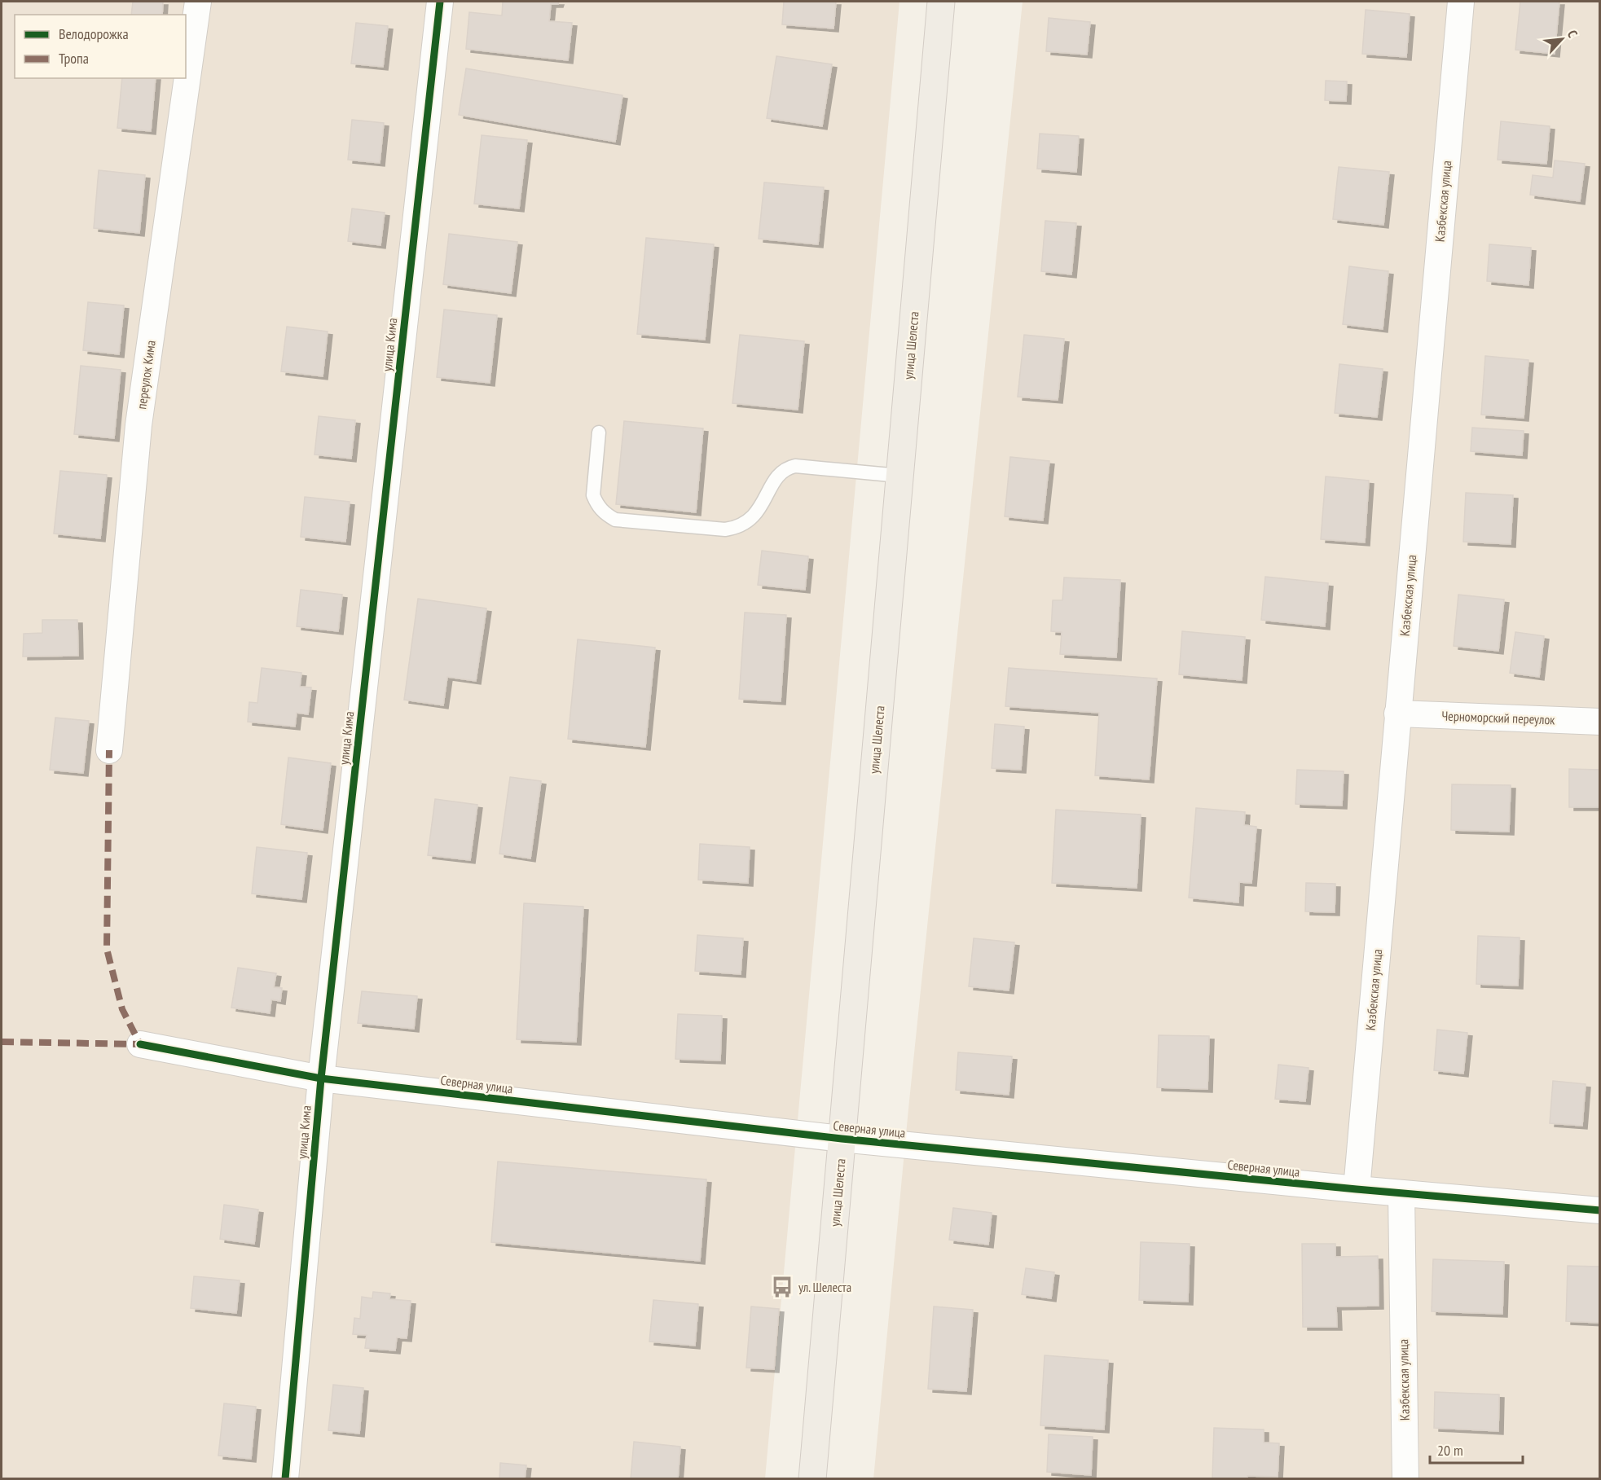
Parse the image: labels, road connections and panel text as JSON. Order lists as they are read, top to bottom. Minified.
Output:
{"streets":{"main road":["улица Шелеста"],"street":["Казбекская улица","улица Кима","переулок Кима","Черноморский переулок","Северная улица"]},"crossings":[["Казбекская улица","Черноморский переулок"],["Казбекская улица","Северная улица"],["улица Кима","Северная улица"],["улица Шелеста","Северная улица"]],"places":{"bus stop":["ул. Шелеста"]},"legend":["Велодорожка","Тропа"],"scale_bar":"20 m","north":"top right"}
